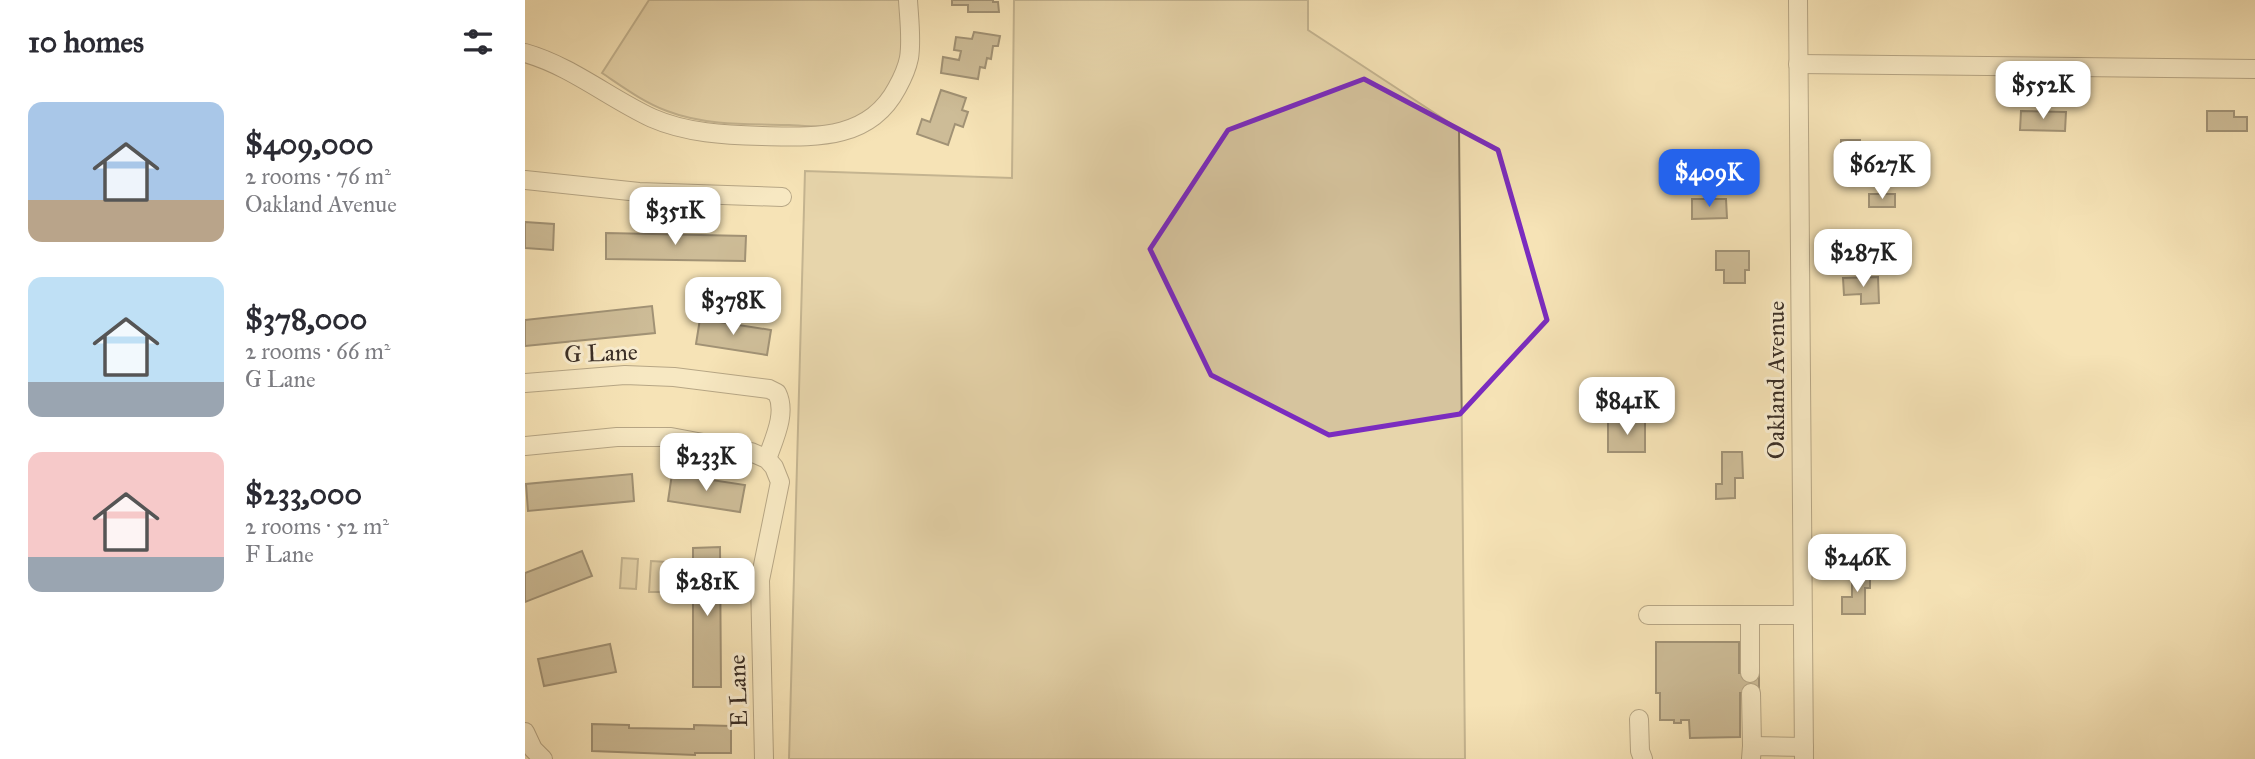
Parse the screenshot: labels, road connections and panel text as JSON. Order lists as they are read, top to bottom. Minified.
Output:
{"streets":{"street":["G Lane","Oakland Avenue","E Lane"]},"crossings":[["G Lane","E Lane"]],"page":{"heading":"10 homes","price":["$552K","$627K","$409K","$351K","$287K","$378K","$841K","$233K","$246K","$281K"],"list":[{"name":"$409,000","note":"2 rooms · 76 m² · Oakland Avenue"},{"name":"$378,000","note":"2 rooms · 66 m² · G Lane"},{"name":"$233,000","note":"2 rooms · 52 m² · F Lane"}]}}
